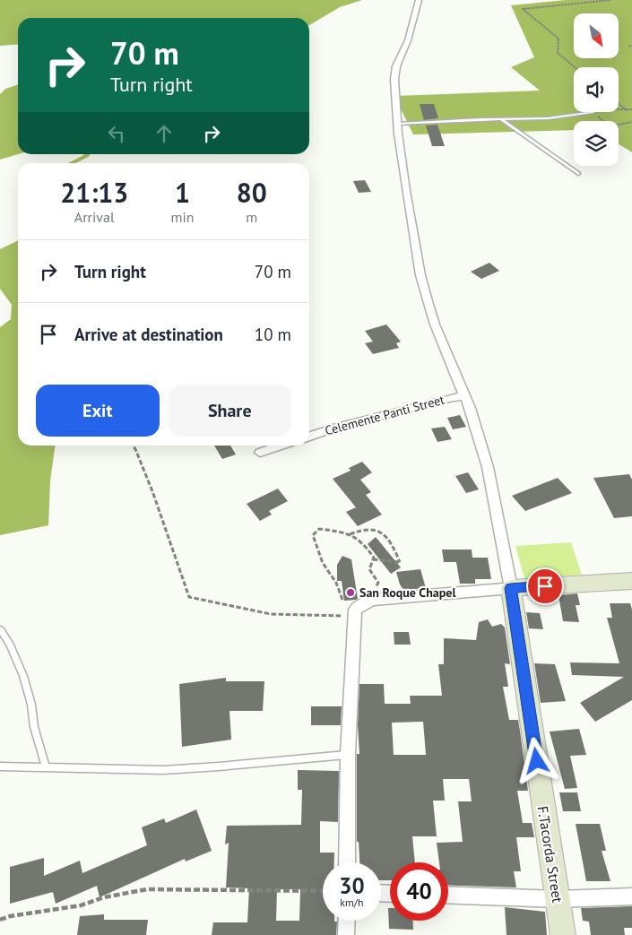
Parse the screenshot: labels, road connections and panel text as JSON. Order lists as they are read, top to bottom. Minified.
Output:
{"streets":{"street":["Celemente Panti Street","F.Tacorda Street"]},"places":["San Roque Chapel"],"north":"bottom right","page":{"turn":["70 m","Turn right"],"eta":["21:13","Arrival","1","min","80","m"],"list":[{"name":"Turn right","value":"70 m"},{"name":"Arrive at destination","value":"10 m"}],"buttons":["Exit","Share"],"speed":"30 km/h","limit":"40"}}
